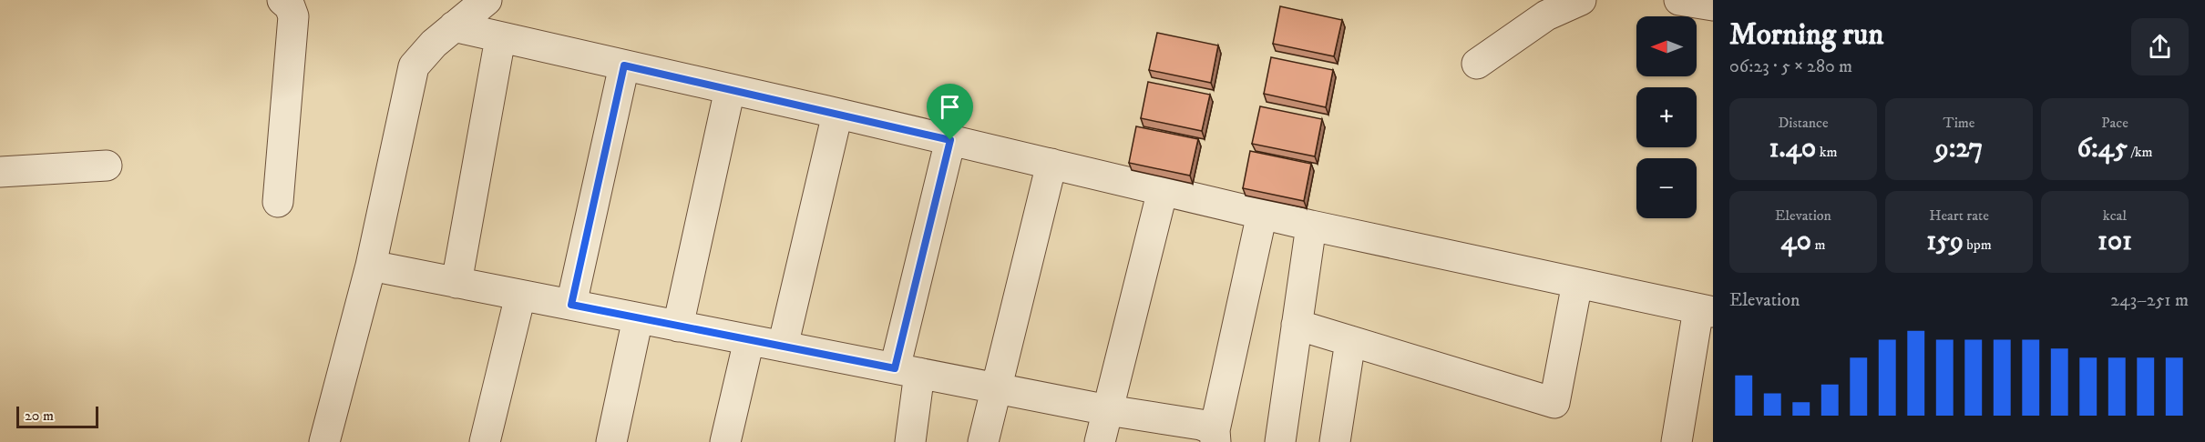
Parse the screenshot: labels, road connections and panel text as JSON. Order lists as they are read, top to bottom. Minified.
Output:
{"scale_bar":"20 m","north":"left","page":{"heading":["Morning run","06:23 · 5 × 280 m"],"map_buttons":["+","−"],"stats":[["Distance","1.40 km"],["Time","9:27"],["Pace","6:45 /km"],["Elevation","40 m"],["Heart rate","159 bpm"],["kcal","101"]],"chart":["Elevation","243–251 m"],"scale":"20 m"}}
